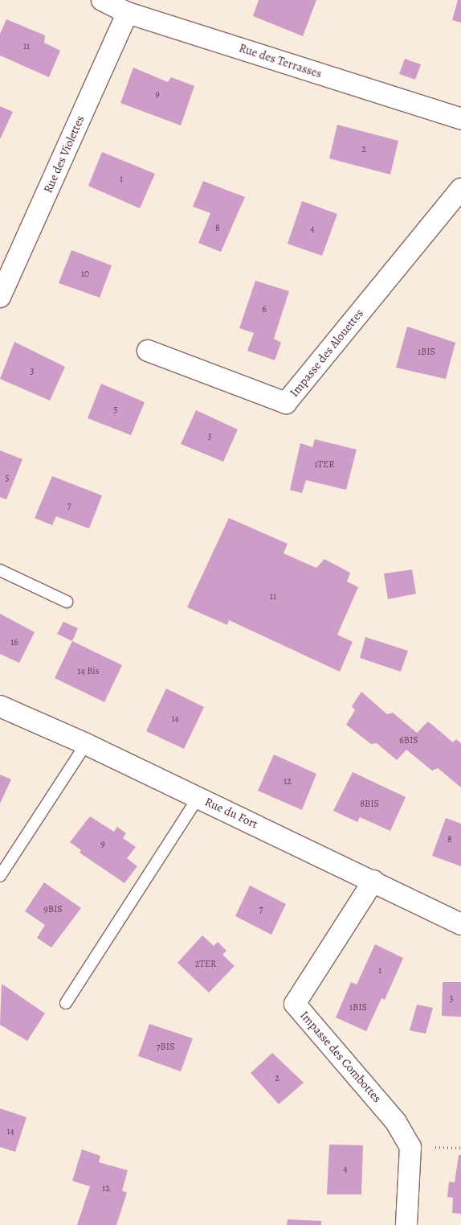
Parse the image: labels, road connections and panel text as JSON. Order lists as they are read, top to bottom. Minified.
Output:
{"streets":{"street":["Rue des Terrasses","Rue des Violettes","Impasse des Alouettes","Rue du Fort","Impasse des Combottes"]},"crossings":[["Rue des Terrasses","Rue des Violettes"],["Rue du Fort","Impasse des Combottes"]],"house_numbers":["11","9","2","1","8","4","10","6","1BIS","3","5","3","1TER","5","7","11","16","14 Bis","14","6BIS","12","8BIS","8","9","9BIS","7","2TER","1","3","1BIS","7BIS","2","14","4","12"]}
